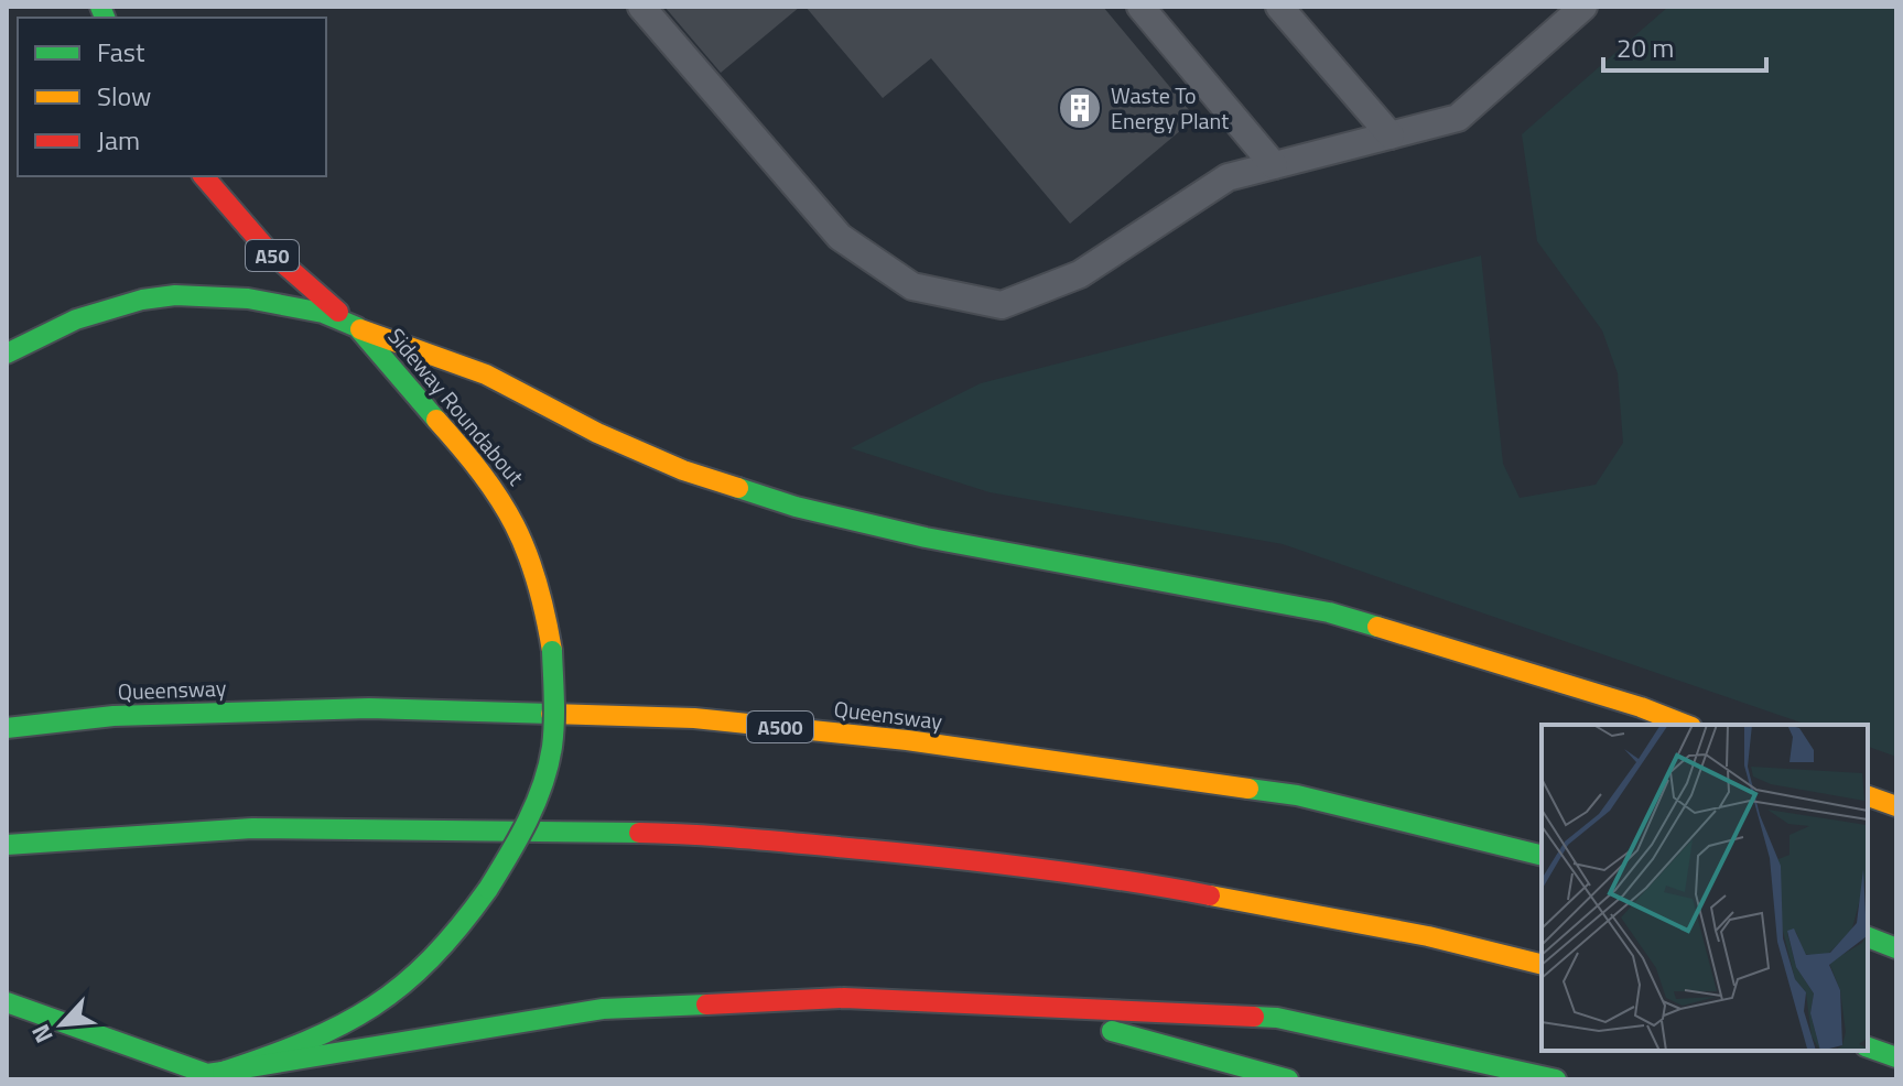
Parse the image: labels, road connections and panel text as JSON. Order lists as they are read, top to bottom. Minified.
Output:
{"streets":{"highway":["A50","Sideway Roundabout","Queensway","A500"]},"crossings":[["A50","Sideway Roundabout"]],"places":{"building":["Waste To Energy Plant"]},"legend":["Fast","Slow","Jam"],"scale_bar":"20 m","north":"bottom left"}
